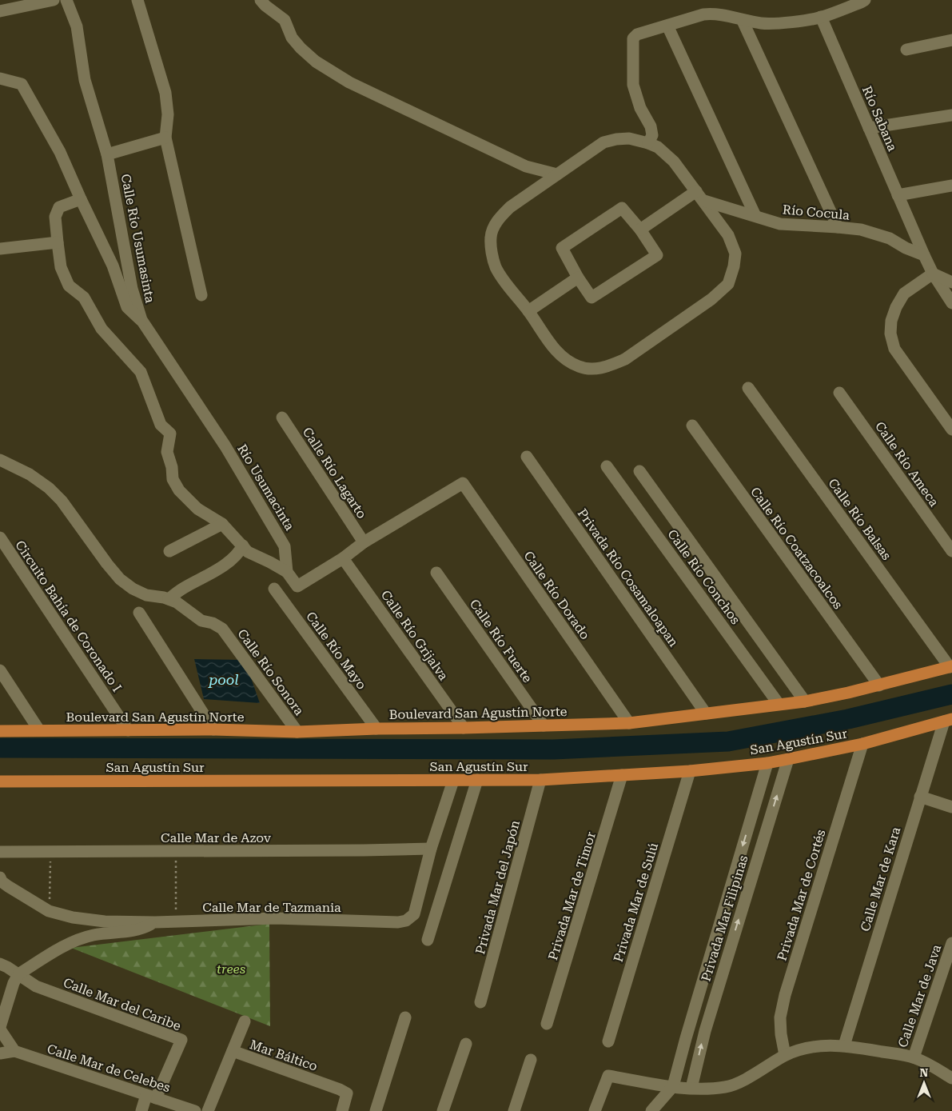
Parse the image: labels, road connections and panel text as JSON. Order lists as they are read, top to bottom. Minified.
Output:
{"streets":{"main road":["Boulevard San Agustín Norte","San Agustín Sur"],"street":["Río Sabana","Río Cocula","Calle Río Usumasinta","Calle Río Ameca","Calle Río Lagarto","Río Usumacinta","Calle Río Balsas","Calle Río Coatzacoalcos","Calle Río Conchos","Privada Río Cosamaloapan","Calle Río Dorado","Circuito Bahía de Coronado I","Calle Río Grijalva","Calle Río Fuerte","Calle Río Mayo","Calle Río Sonora","Calle Mar de Azov","Calle Mar de Kara","Privada Mar del Japón","Privada Mar de Cortés","Privada Mar de Timor","Privada Mar de Sulú","Calle Mar de Tazmania","Privada Mar Filipinas","Calle Mar de Java","Calle Mar del Caribe","Mar Báltico","Calle Mar de Celebes"]},"crossings":[["Río Sabana","Río Cocula"],["Calle Río Usumasinta","Río Usumacinta"],["Calle Río Lagarto","Calle Río Dorado"],["Calle Río Balsas","Boulevard San Agustín Norte"],["Calle Río Coatzacoalcos","Boulevard San Agustín Norte"],["Calle Río Conchos","Boulevard San Agustín Norte"],["Privada Río Cosamaloapan","Boulevard San Agustín Norte"],["Calle Río Dorado","Boulevard San Agustín Norte"],["Circuito Bahía de Coronado I","Boulevard San Agustín Norte"],["Calle Río Grijalva","Boulevard San Agustín Norte"],["Calle Río Fuerte","Boulevard San Agustín Norte"],["Calle Río Mayo","Boulevard San Agustín Norte"],["Calle Río Sonora","Boulevard San Agustín Norte"],["San Agustín Sur","Calle Mar de Kara"],["San Agustín Sur","Privada Mar del Japón"],["San Agustín Sur","Privada Mar de Cortés"],["San Agustín Sur","Privada Mar de Timor"],["San Agustín Sur","Privada Mar de Sulú"],["San Agustín Sur","Calle Mar de Tazmania"],["San Agustín Sur","Privada Mar Filipinas"],["Calle Mar de Azov","Calle Mar de Tazmania"],["Calle Mar del Caribe","Calle Mar de Celebes"]],"water":["pool"],"parks":["trees"],"north":"top"}
